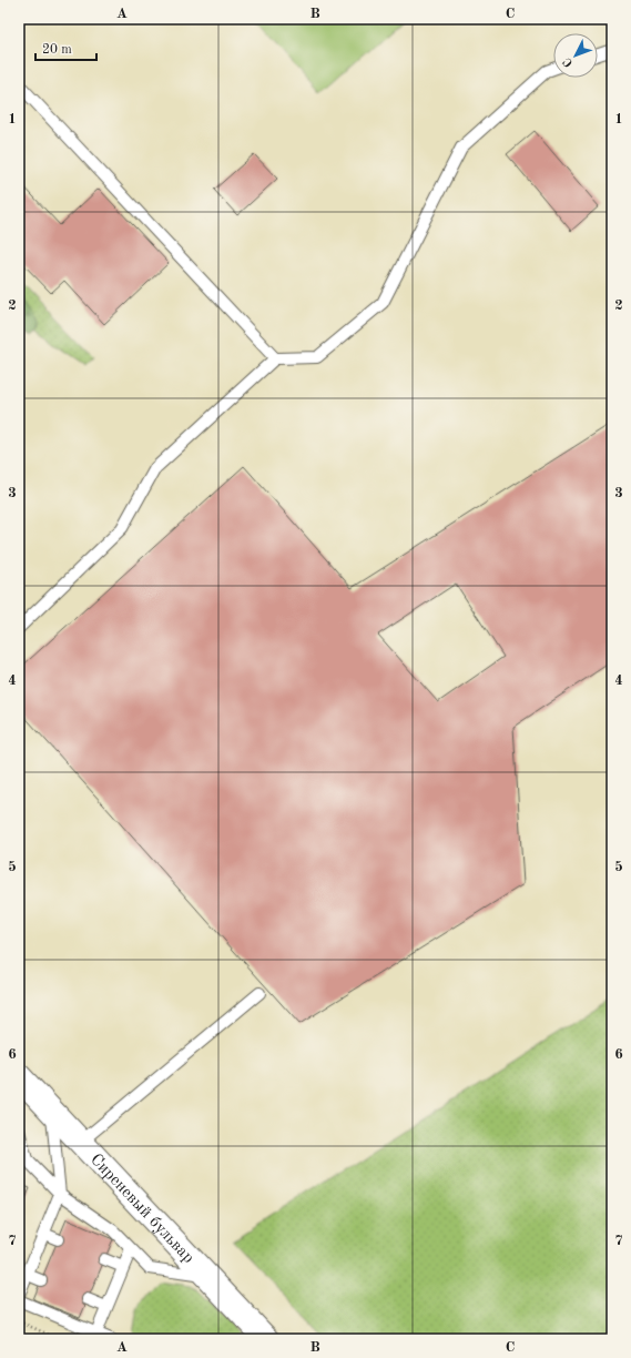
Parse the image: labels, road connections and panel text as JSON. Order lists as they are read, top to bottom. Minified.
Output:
{"streets":{"main road":["Сиреневый бульвар"]},"scale_bar":"20 m","north":"bottom left","grid":{"columns":["A","B","C"],"rows":["1","2","3","4","5","6","7"]}}
